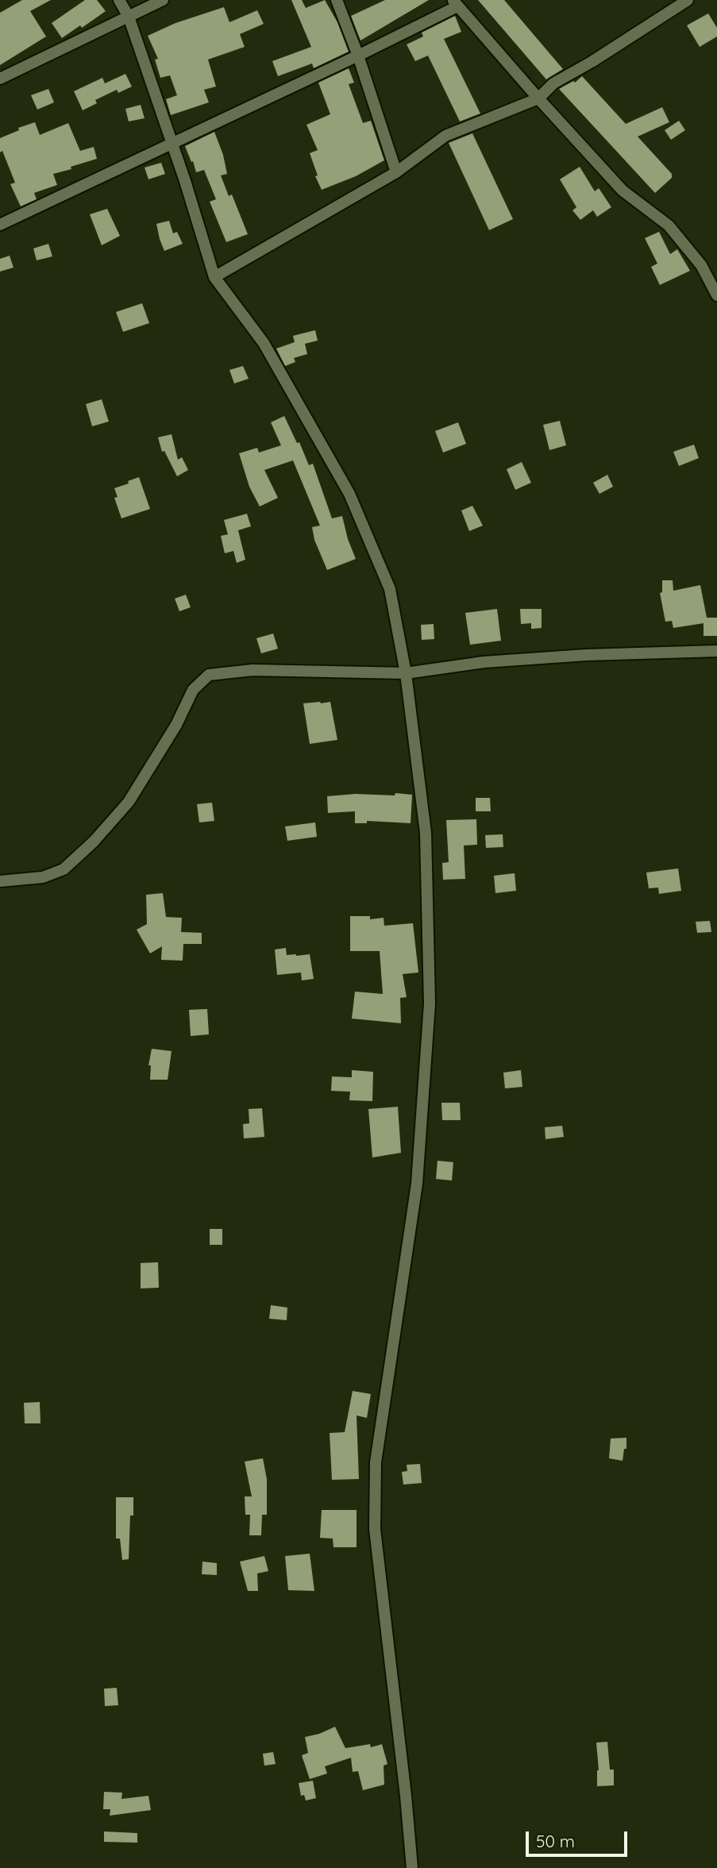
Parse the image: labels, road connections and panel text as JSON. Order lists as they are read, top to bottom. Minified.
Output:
{"scale_bar":"50 m"}
